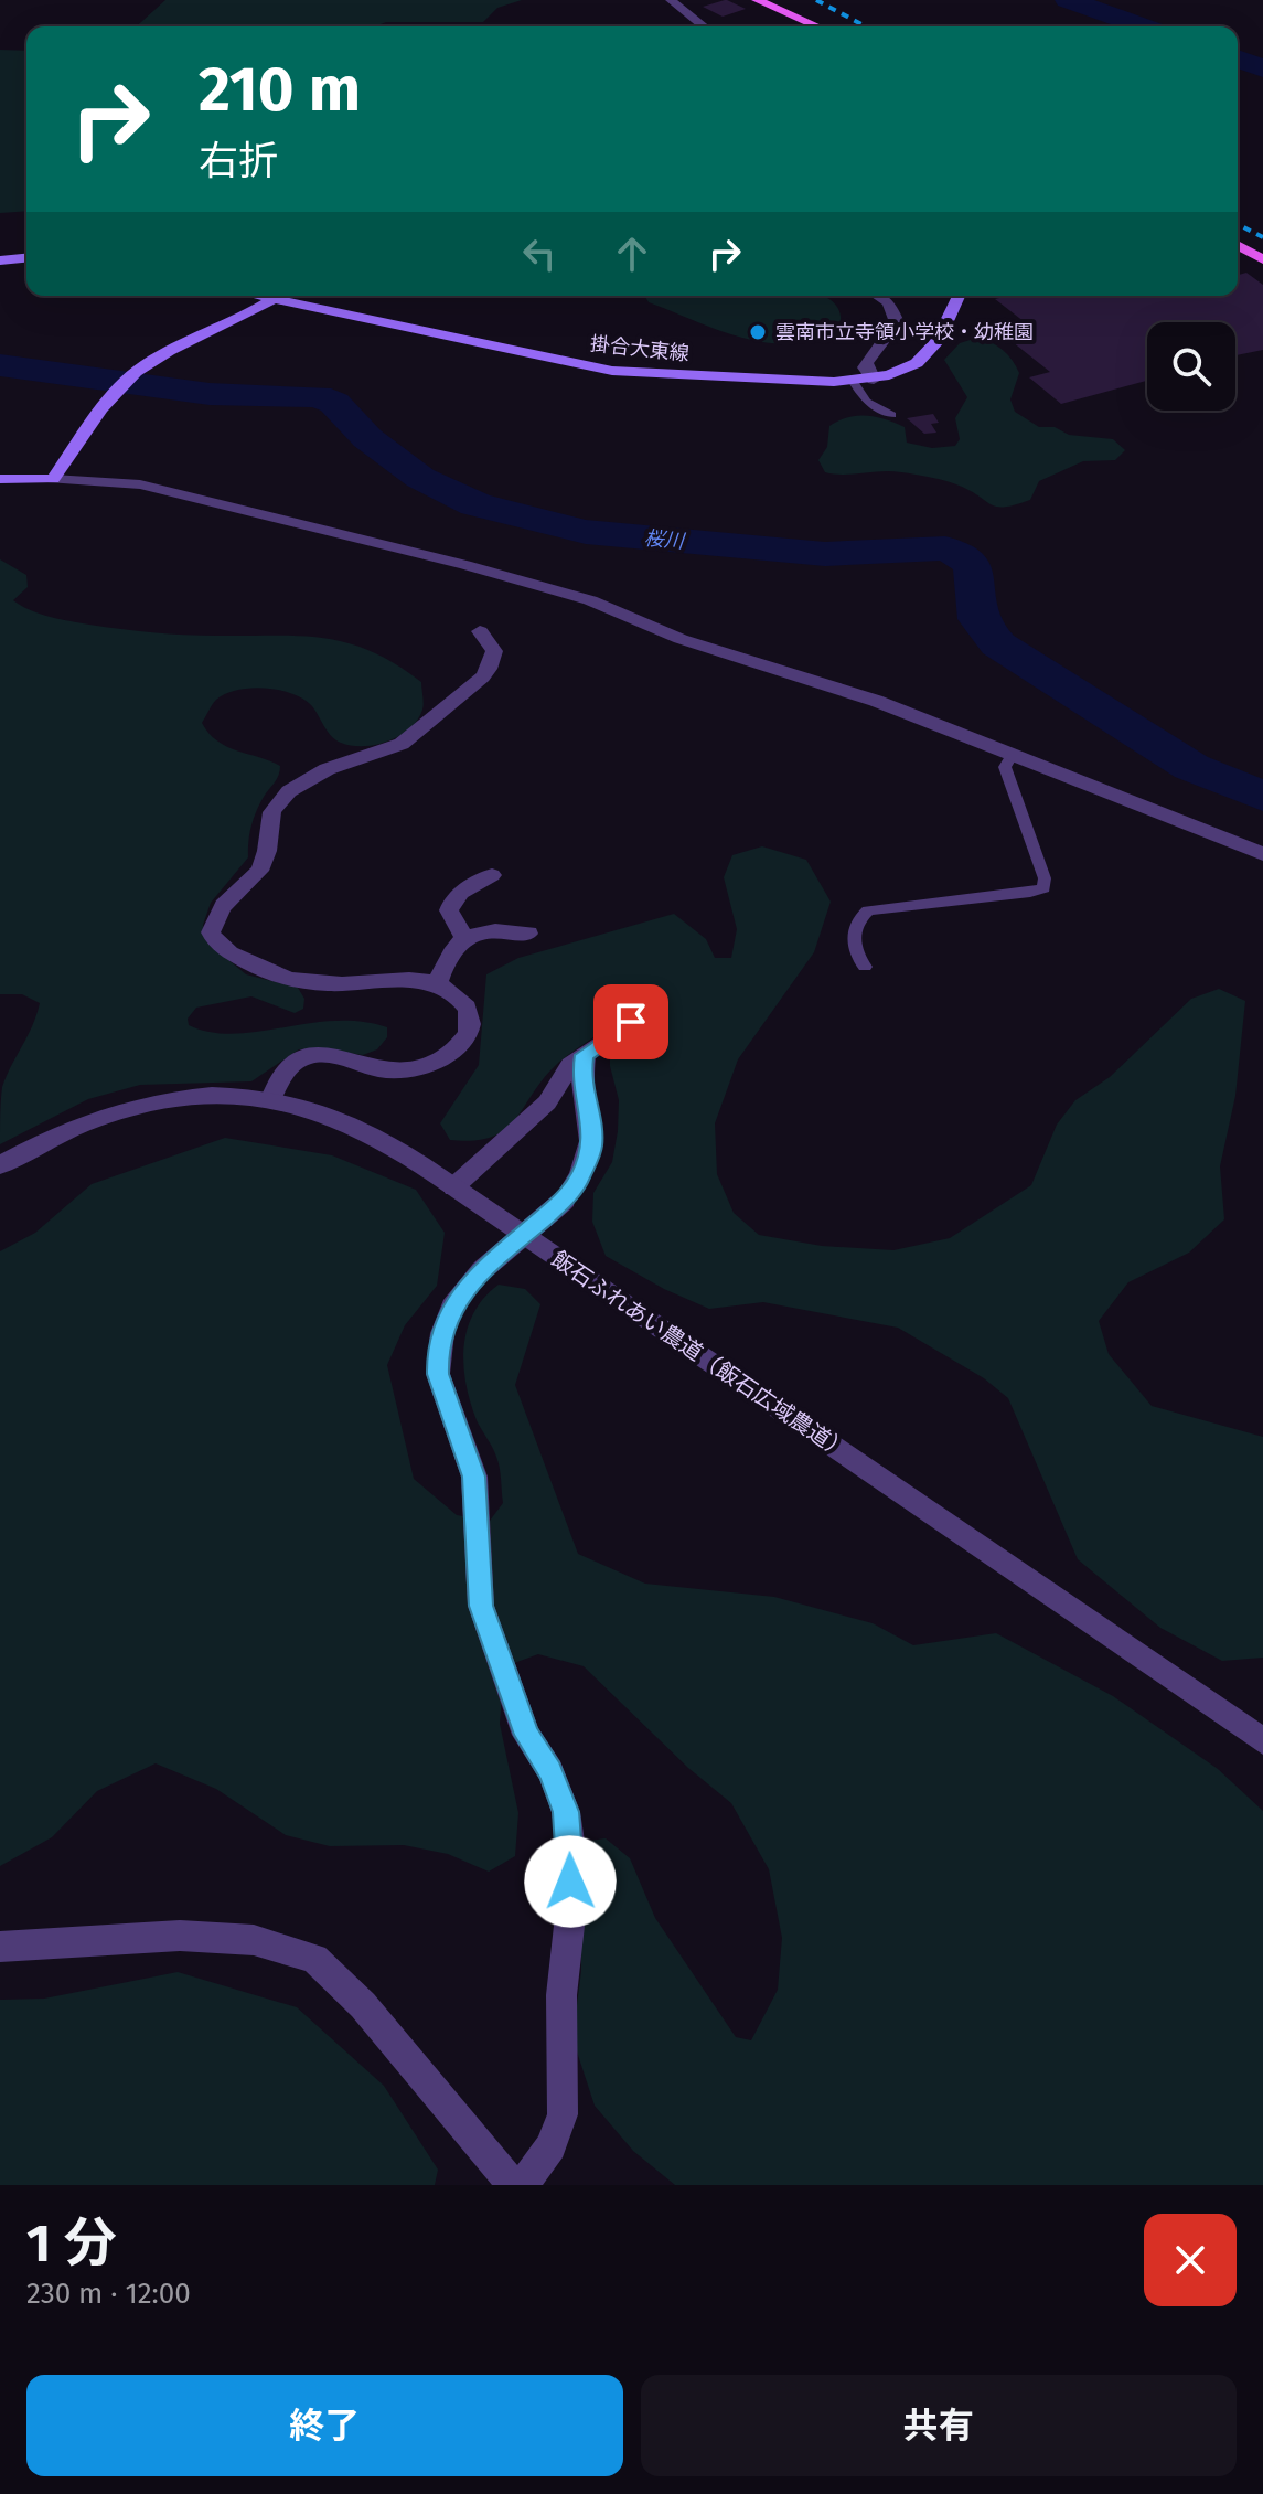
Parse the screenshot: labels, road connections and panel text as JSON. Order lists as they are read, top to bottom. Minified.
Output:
{"streets":{"main road":["掛合大東線"],"street":["飯石ふれあい農道（飯石広域農道）"]},"water":["桜川"],"places":["雲南市立寺領小学校・幼稚園"],"page":{"turn":["210 m","右折"],"heading":["1 分","230 m · 12:00"],"buttons":["終了","共有"]}}
